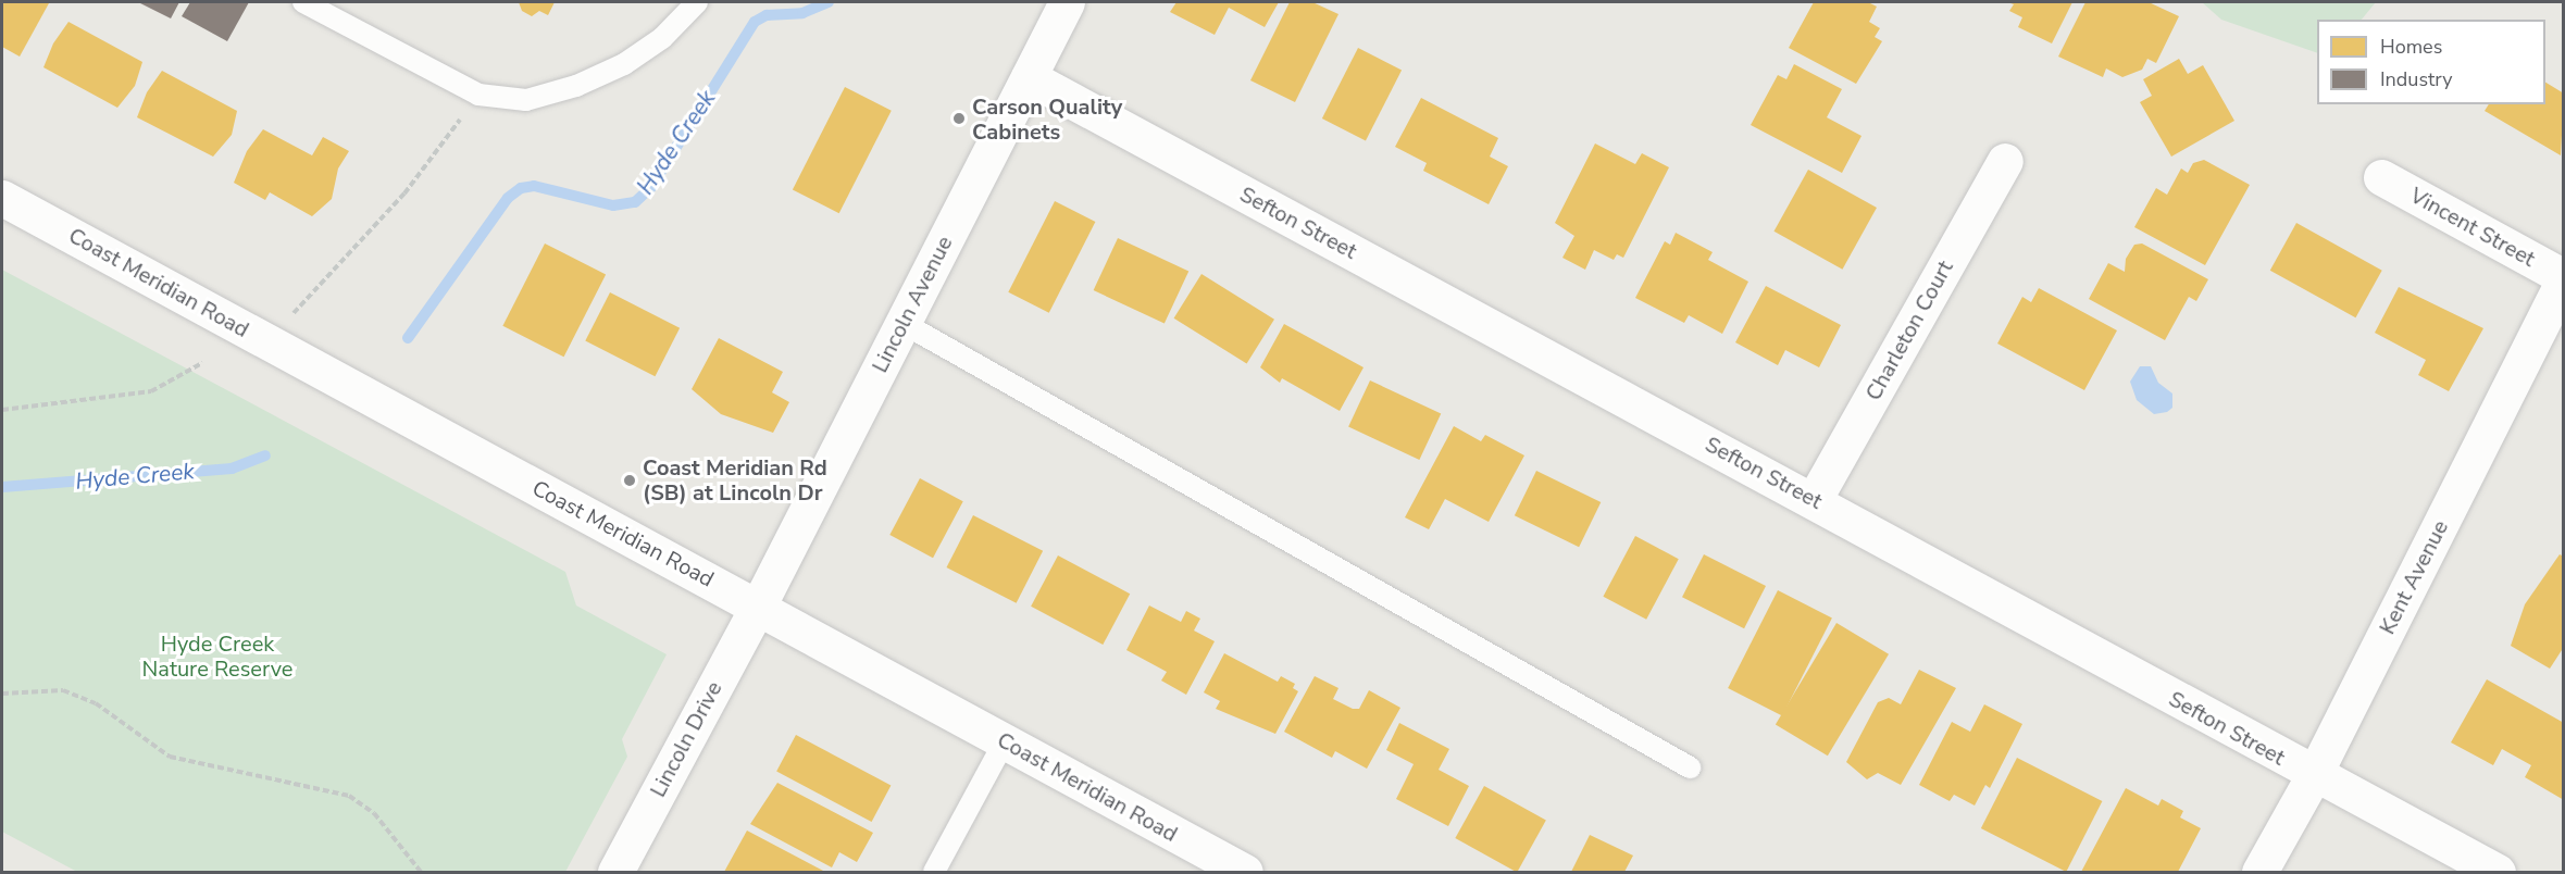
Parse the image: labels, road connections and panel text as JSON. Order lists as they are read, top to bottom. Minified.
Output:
{"streets":{"street":["Sefton Street","Vincent Street","Coast Meridian Road","Lincoln Avenue","Charleton Court","Kent Avenue","Lincoln Drive"]},"crossings":[["Sefton Street","Lincoln Avenue"],["Sefton Street","Charleton Court"],["Sefton Street","Kent Avenue"],["Vincent Street","Kent Avenue"],["Coast Meridian Road","Lincoln Avenue"],["Coast Meridian Road","Lincoln Drive"],["Lincoln Avenue","Lincoln Drive"]],"water":["Hyde Creek"],"parks":["Hyde Creek Nature Reserve"],"places":["Carson Quality Cabinets","Coast Meridian Rd (SB) at Lincoln Dr"],"legend":["Homes","Industry"]}
